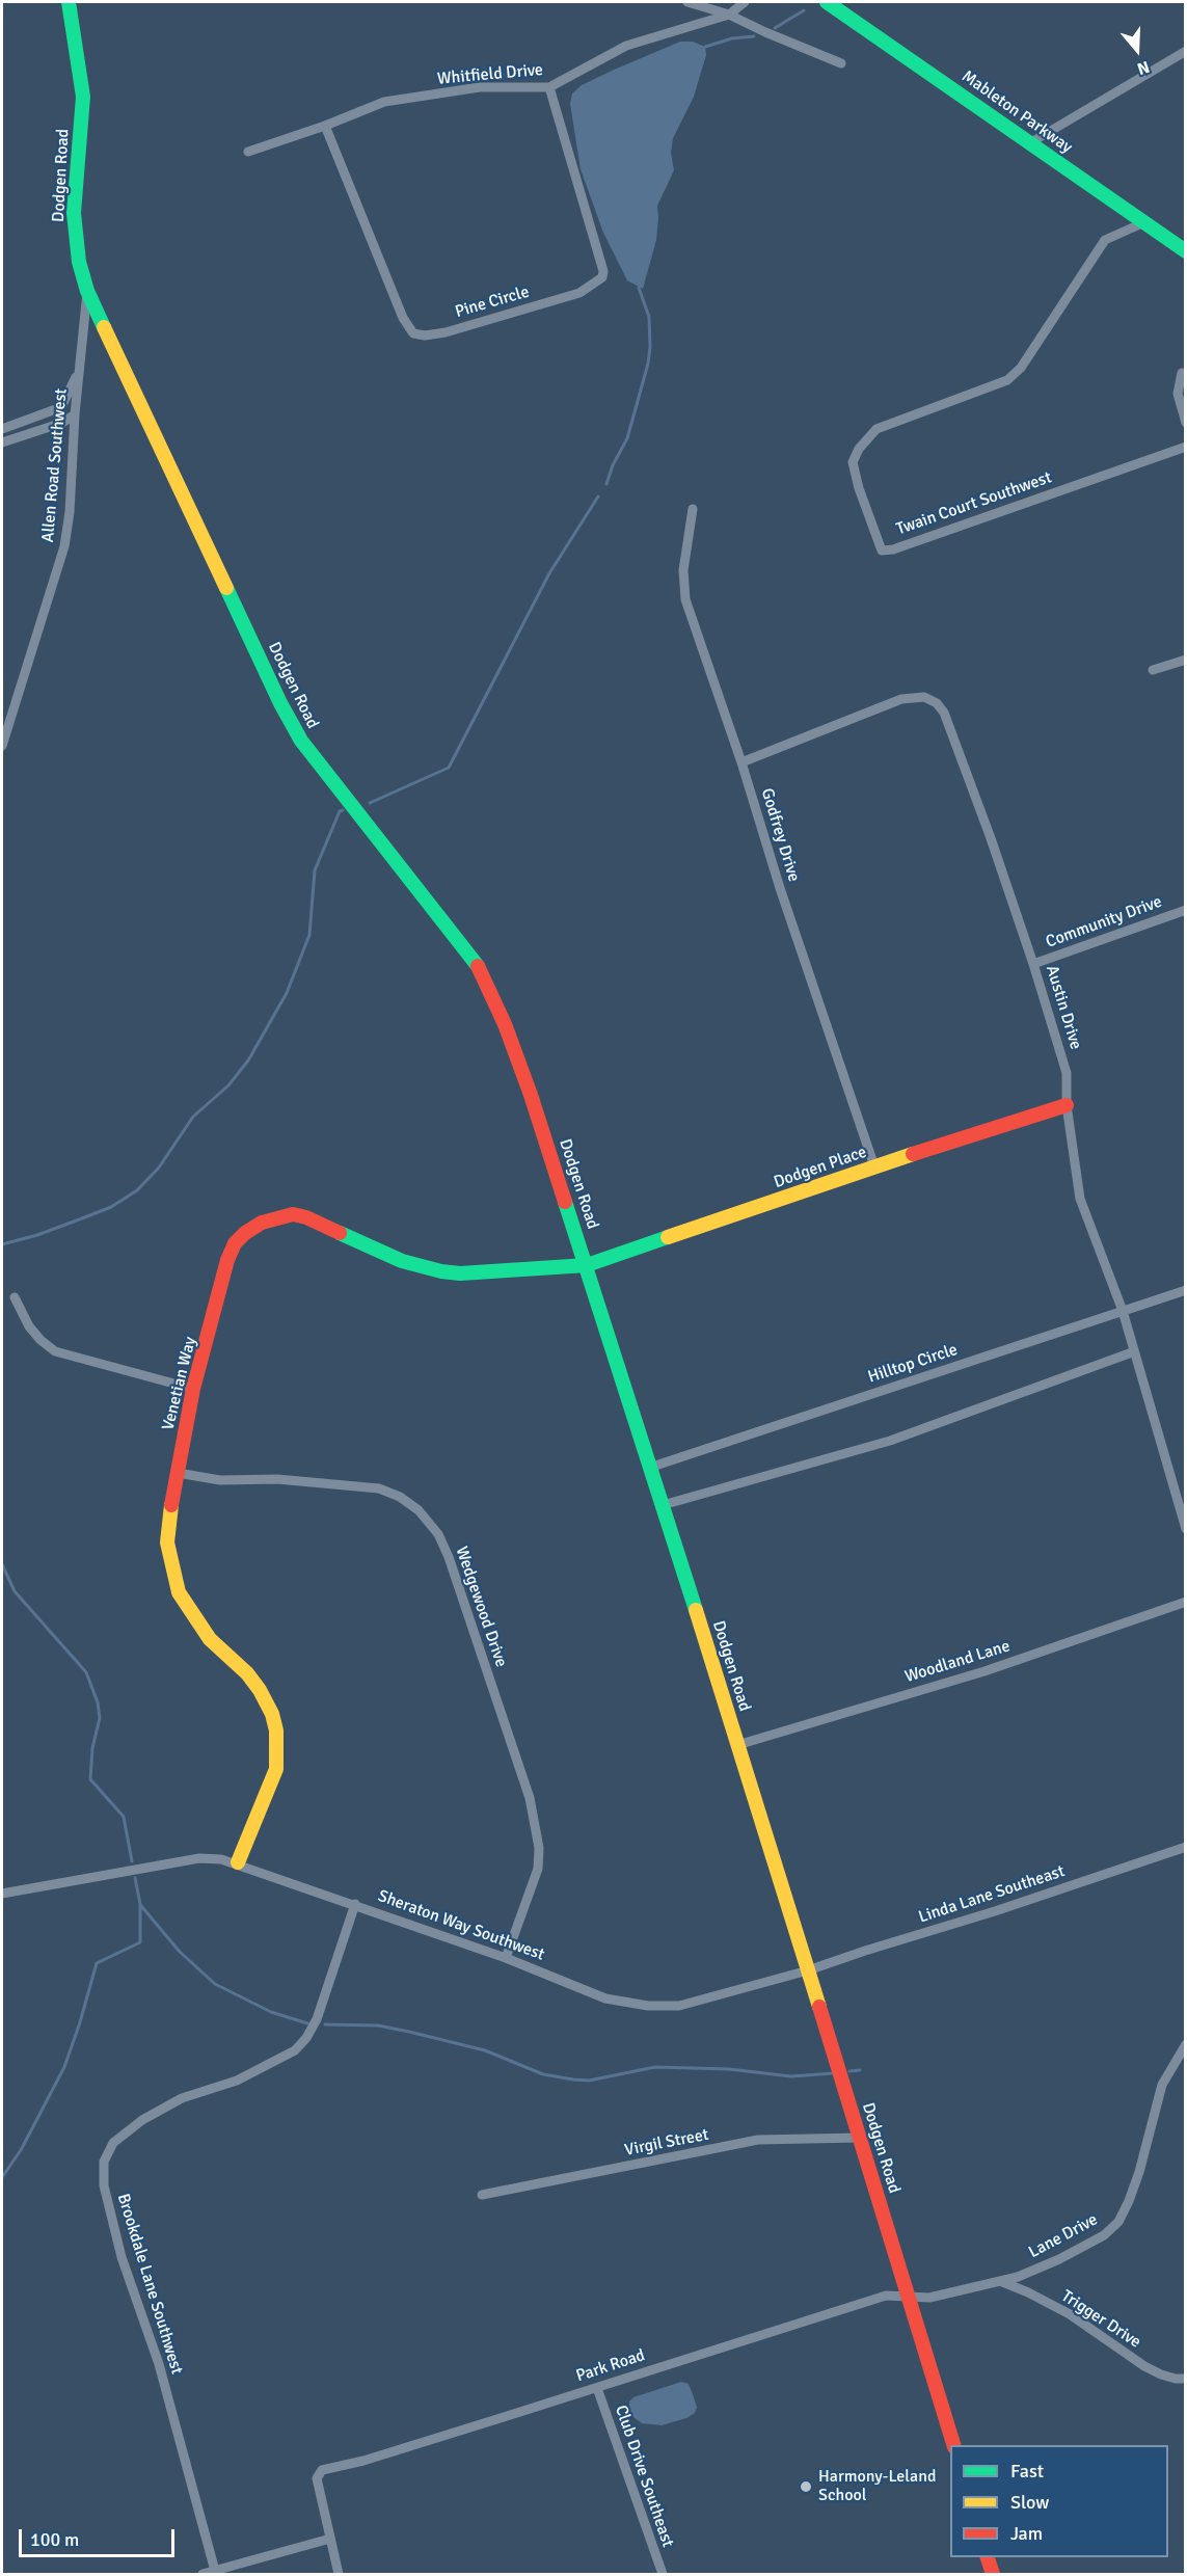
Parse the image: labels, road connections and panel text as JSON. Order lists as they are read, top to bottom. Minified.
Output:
{"streets":{"street":["Whitfield Drive","Mableton Parkway","Dodgen Road","Pine Circle","Allen Road Southwest","Twain Court Southwest","Godfrey Drive","Community Drive","Austin Drive","Dodgen Place","Hilltop Circle","Venetian Way","Wedgewood Drive","Woodland Lane","Linda Lane Southeast","Sheraton Way Southwest","Virgil Street","Lane Drive","Brookdale Lane Southwest","Trigger Drive","Park Road","Club Drive Southeast"]},"crossings":[["Whitfield Drive","Pine Circle"],["Mableton Parkway","Twain Court Southwest"],["Dodgen Road","Allen Road Southwest"],["Dodgen Road","Dodgen Place"],["Dodgen Road","Hilltop Circle"],["Dodgen Road","Venetian Way"],["Dodgen Road","Woodland Lane"],["Dodgen Road","Linda Lane Southeast"],["Dodgen Road","Sheraton Way Southwest"],["Dodgen Road","Virgil Street"],["Dodgen Road","Lane Drive"],["Dodgen Road","Park Road"],["Godfrey Drive","Austin Drive"],["Godfrey Drive","Dodgen Place"],["Community Drive","Austin Drive"],["Austin Drive","Dodgen Place"],["Austin Drive","Hilltop Circle"],["Dodgen Place","Venetian Way"],["Venetian Way","Wedgewood Drive"],["Venetian Way","Sheraton Way Southwest"],["Wedgewood Drive","Sheraton Way Southwest"],["Linda Lane Southeast","Sheraton Way Southwest"],["Sheraton Way Southwest","Brookdale Lane Southwest"],["Lane Drive","Trigger Drive"],["Lane Drive","Park Road"],["Park Road","Club Drive Southeast"]],"places":["Harmony-Leland School"],"legend":["Fast","Slow","Jam"],"scale_bar":"100 m","north":"bottom"}
